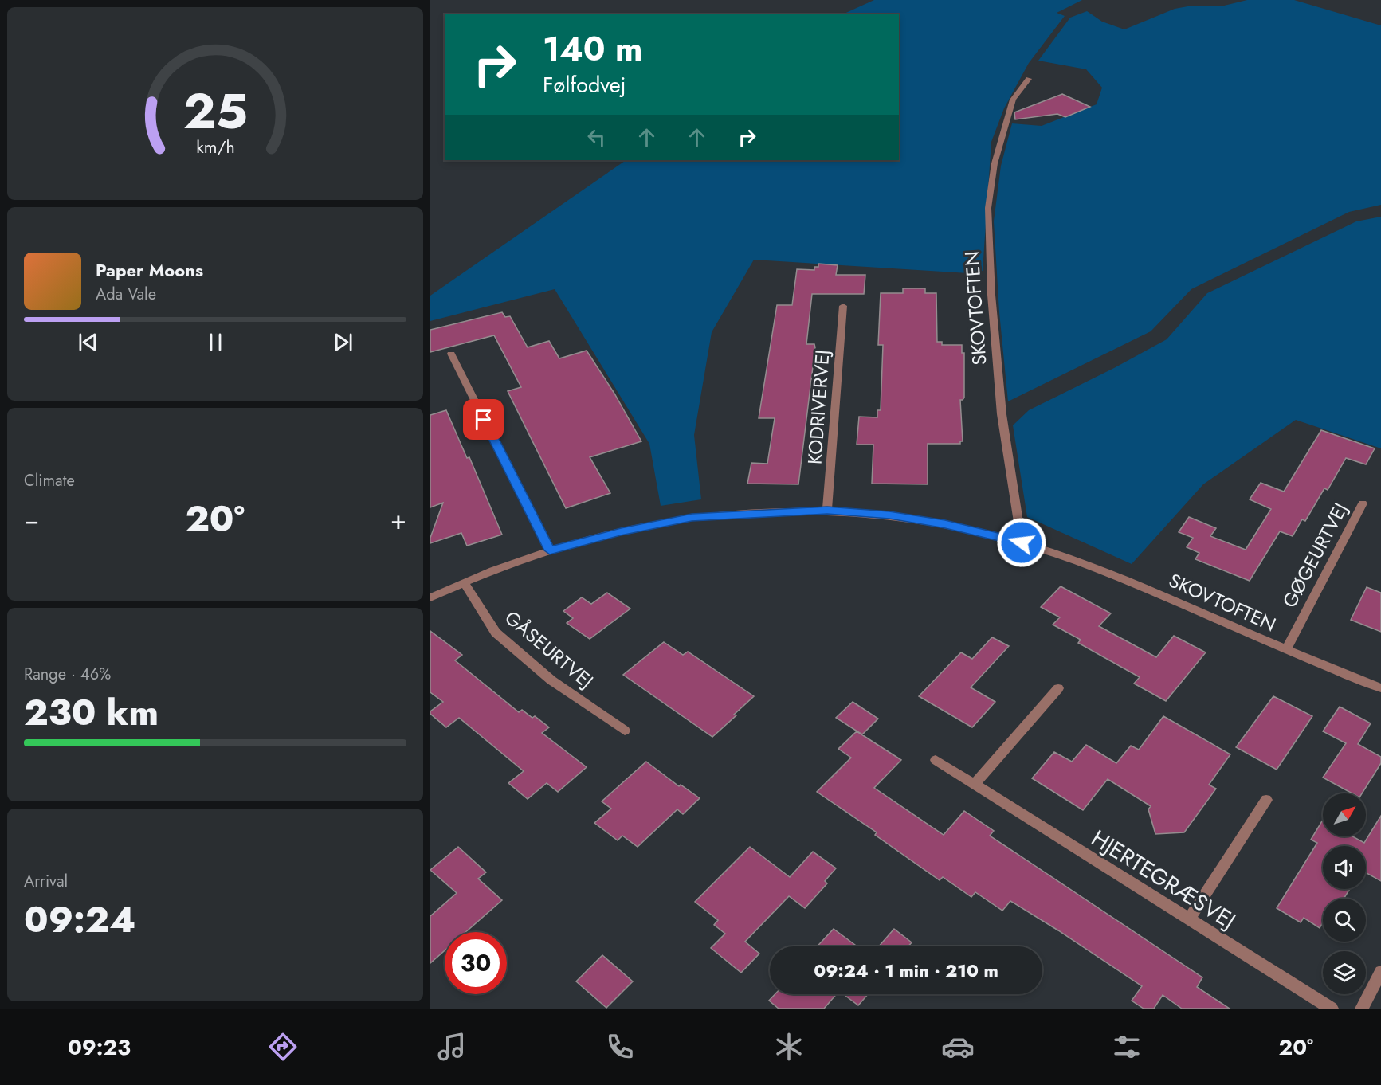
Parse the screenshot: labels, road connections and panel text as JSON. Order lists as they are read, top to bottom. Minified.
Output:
{"streets":{"street":["SKOVTOFTEN","KODRIVERVEJ","GØGEURTVEJ","GÅSEURTVEJ","HJERTEGRÆSVEJ"]},"crossings":[["SKOVTOFTEN","KODRIVERVEJ"],["SKOVTOFTEN","GØGEURTVEJ"],["SKOVTOFTEN","GÅSEURTVEJ"]],"north":"top right","page":{"turn":["140 m","Følfodvej"],"song":["Paper Moons","Ada Vale"],"tile":["Climate",["Range · 46%","230 km"],["Arrival","09:24"]],"heat":["−","20°","+"],"limit":"30","trip":"09:24 · 1 min · 210 m","tabs":["09:23","20°"],"gauge":["25","km/h"]}}
